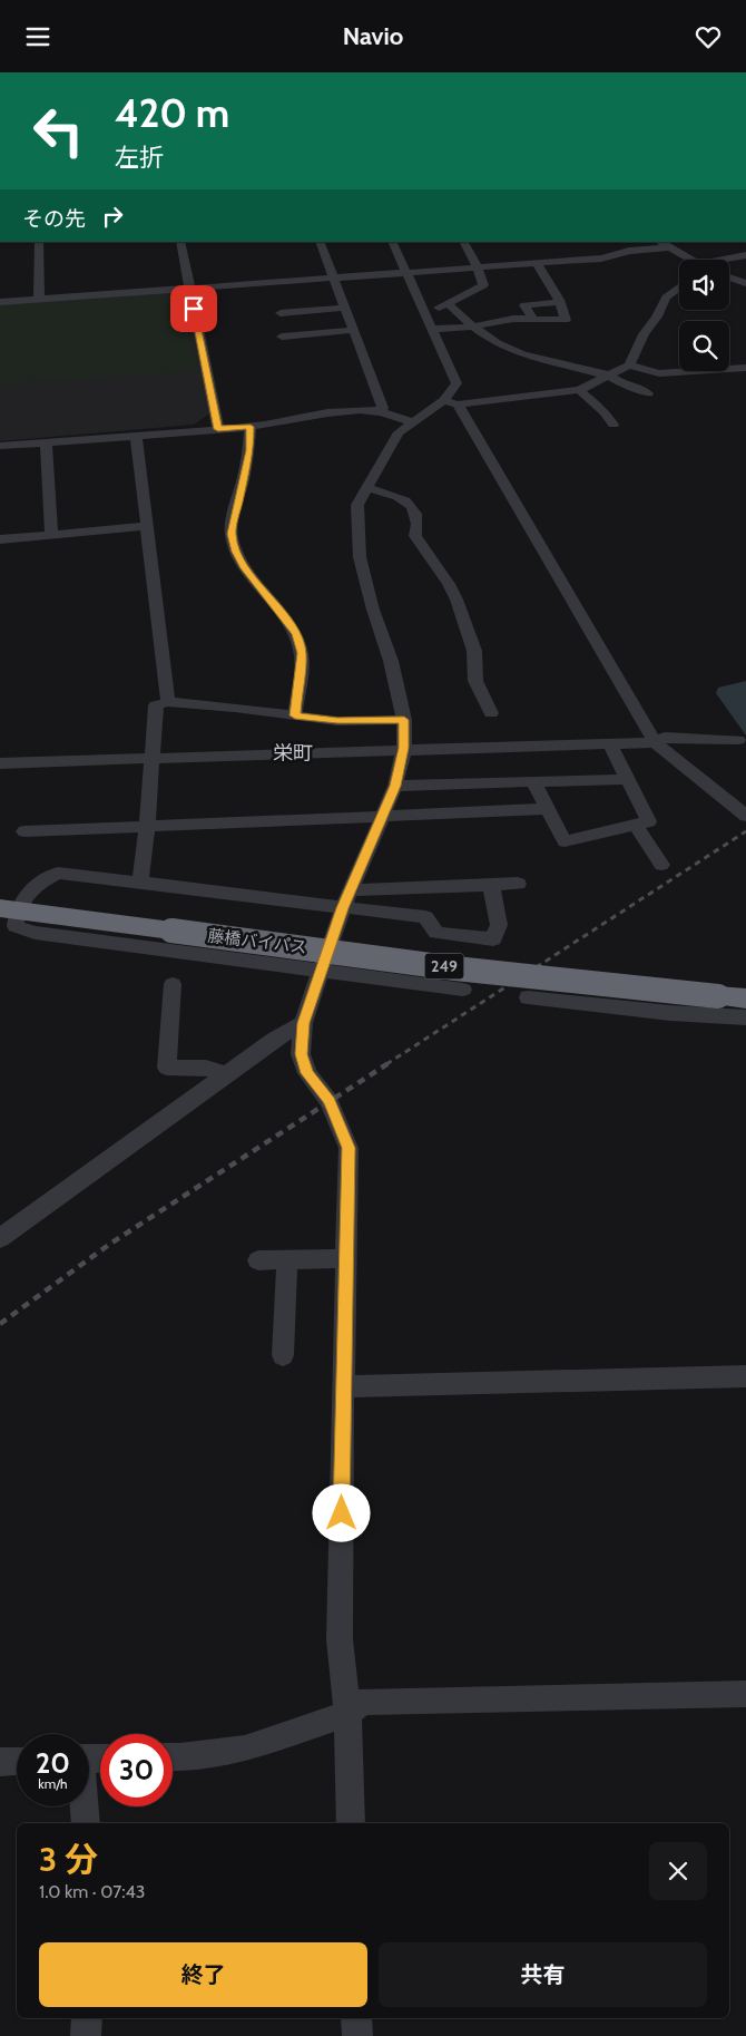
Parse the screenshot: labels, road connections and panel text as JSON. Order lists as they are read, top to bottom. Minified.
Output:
{"streets":{"highway":["藤橋バイパス","249"]},"districts":["栄町"],"page":{"header":"Navio","turn":["420 m","左折"],"then":"その先","speed":"20 km/h","limit":"30","heading":["3 分","1.0 km · 07:43"],"buttons":["終了","共有"]}}
